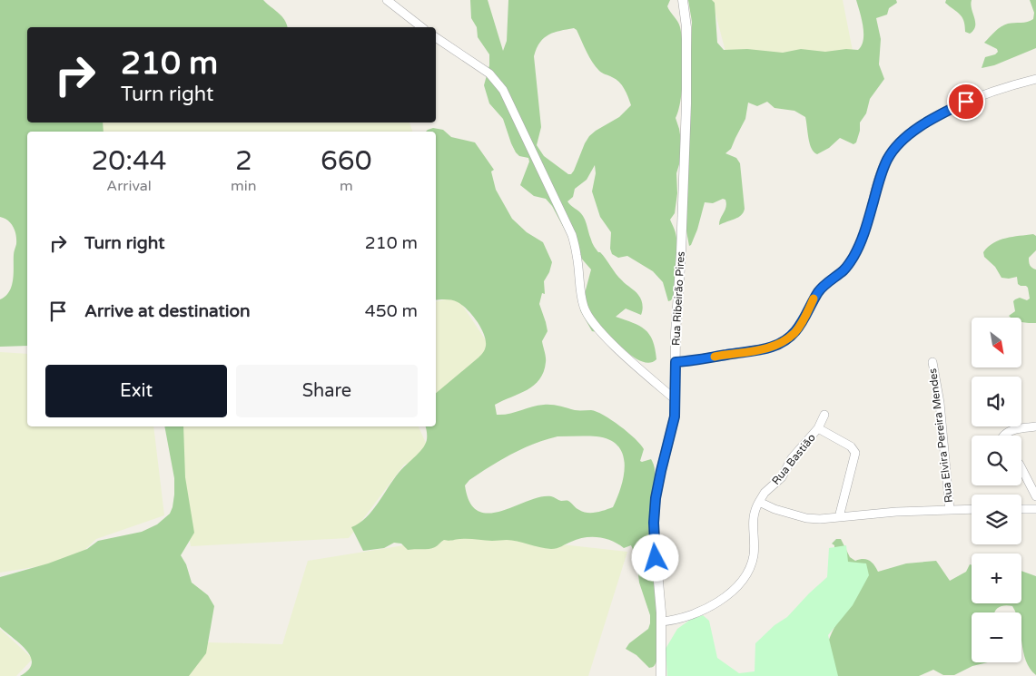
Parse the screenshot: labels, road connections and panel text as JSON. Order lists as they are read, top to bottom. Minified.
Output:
{"streets":{"street":["Rua Ribeirão Pires","Rua Elvira Pereira Mendes","Rua Bastião"]},"north":"bottom right","page":{"turn":["210 m","Turn right"],"eta":["20:44","Arrival","2","min","660","m"],"list":[{"name":"Turn right","value":"210 m"},{"name":"Arrive at destination","value":"450 m"}],"map_buttons":["+","−"],"buttons":["Exit","Share"]}}
